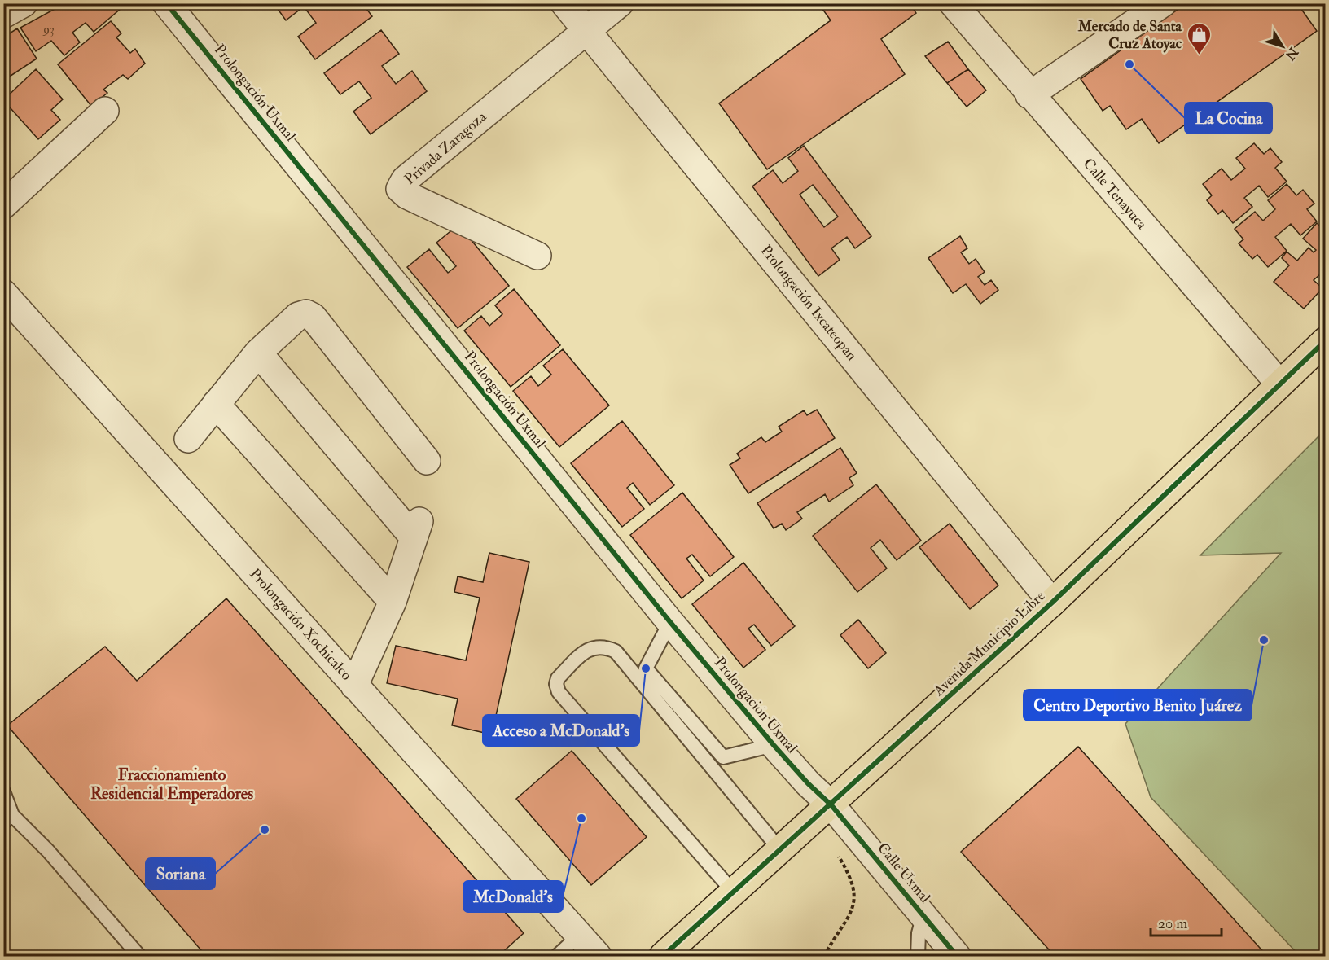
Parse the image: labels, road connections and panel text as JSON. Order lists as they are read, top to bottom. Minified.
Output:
{"streets":{"main road":["Avenida Municipio Libre"],"street":["Prolongación Uxmal","Privada Zaragoza","Calle Tenayuca","Prolongación Ixcateopan","Prolongación Xochicalco","Calle Uxmal"]},"crossings":[["Prolongación Uxmal","Avenida Municipio Libre"],["Prolongación Uxmal","Calle Uxmal"],["Privada Zaragoza","Prolongación Ixcateopan"],["Calle Tenayuca","Avenida Municipio Libre"],["Prolongación Ixcateopan","Avenida Municipio Libre"],["Avenida Municipio Libre","Calle Uxmal"]],"districts":["Fraccionamiento Residencial Emperadores"],"places":{"shop":["Mercado de Santa Cruz Atoyac"],"other":["La Cocina","Centro Deportivo Benito Juárez","Acceso a McDonald's","McDonald's","Soriana"]},"house_numbers":["93"],"scale_bar":"20 m","north":"bottom right"}
